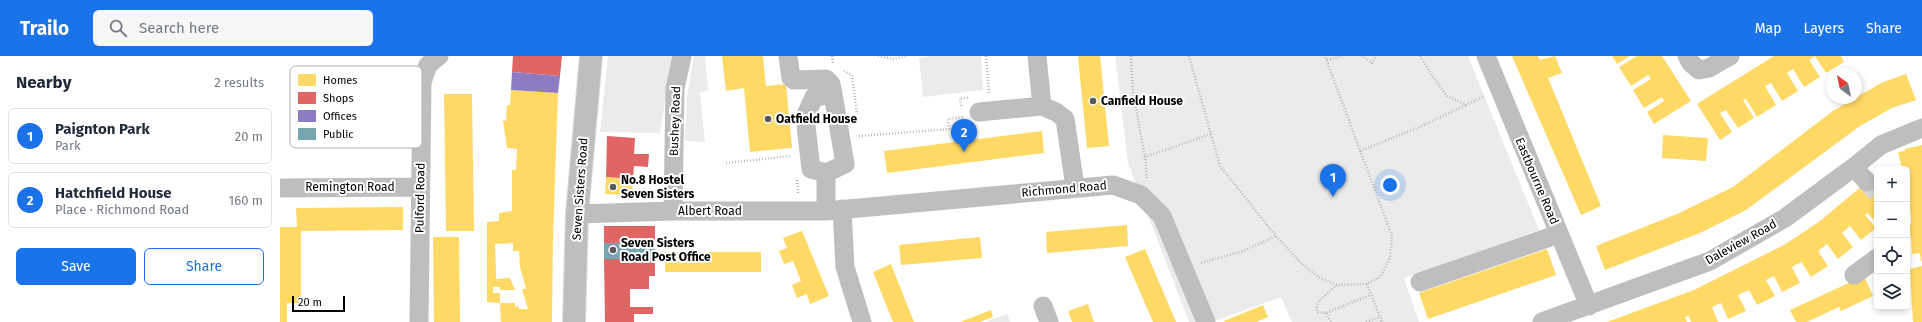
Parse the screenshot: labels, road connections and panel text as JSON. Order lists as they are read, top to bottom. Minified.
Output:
{"streets":{"highway":["Seven Sisters Road"],"street":["Bushey Road","Eastbourne Road","Remington Road","Richmond Road","Pulford Road","Albert Road","Daleview Road"]},"crossings":[["Bushey Road","Albert Road"],["Eastbourne Road","Daleview Road"],["Remington Road","Pulford Road"],["Seven Sisters Road","Albert Road"],["Richmond Road","Albert Road"]],"places":["Canfield House","Oatfield House","No.8 Hostel Seven Sisters","Seven Sisters Road Post Office"],"legend":["Homes","Shops","Offices","Public"],"scale_bar":"20 m","north":"top left","page":{"header":"Trailo","search":"Search here","nav":["Map","Layers","Share"],"heading":["Nearby","2 results"],"list":[{"mark":"1","name":"Paignton Park","note":"Park","value":"20 m"},{"mark":"2","name":"Hatchfield House","note":"Place · Richmond Road","value":"160 m"}],"pins":["2","1"],"map_buttons":["+","−"],"buttons":["Save","Share"],"scale":"20 m"}}
